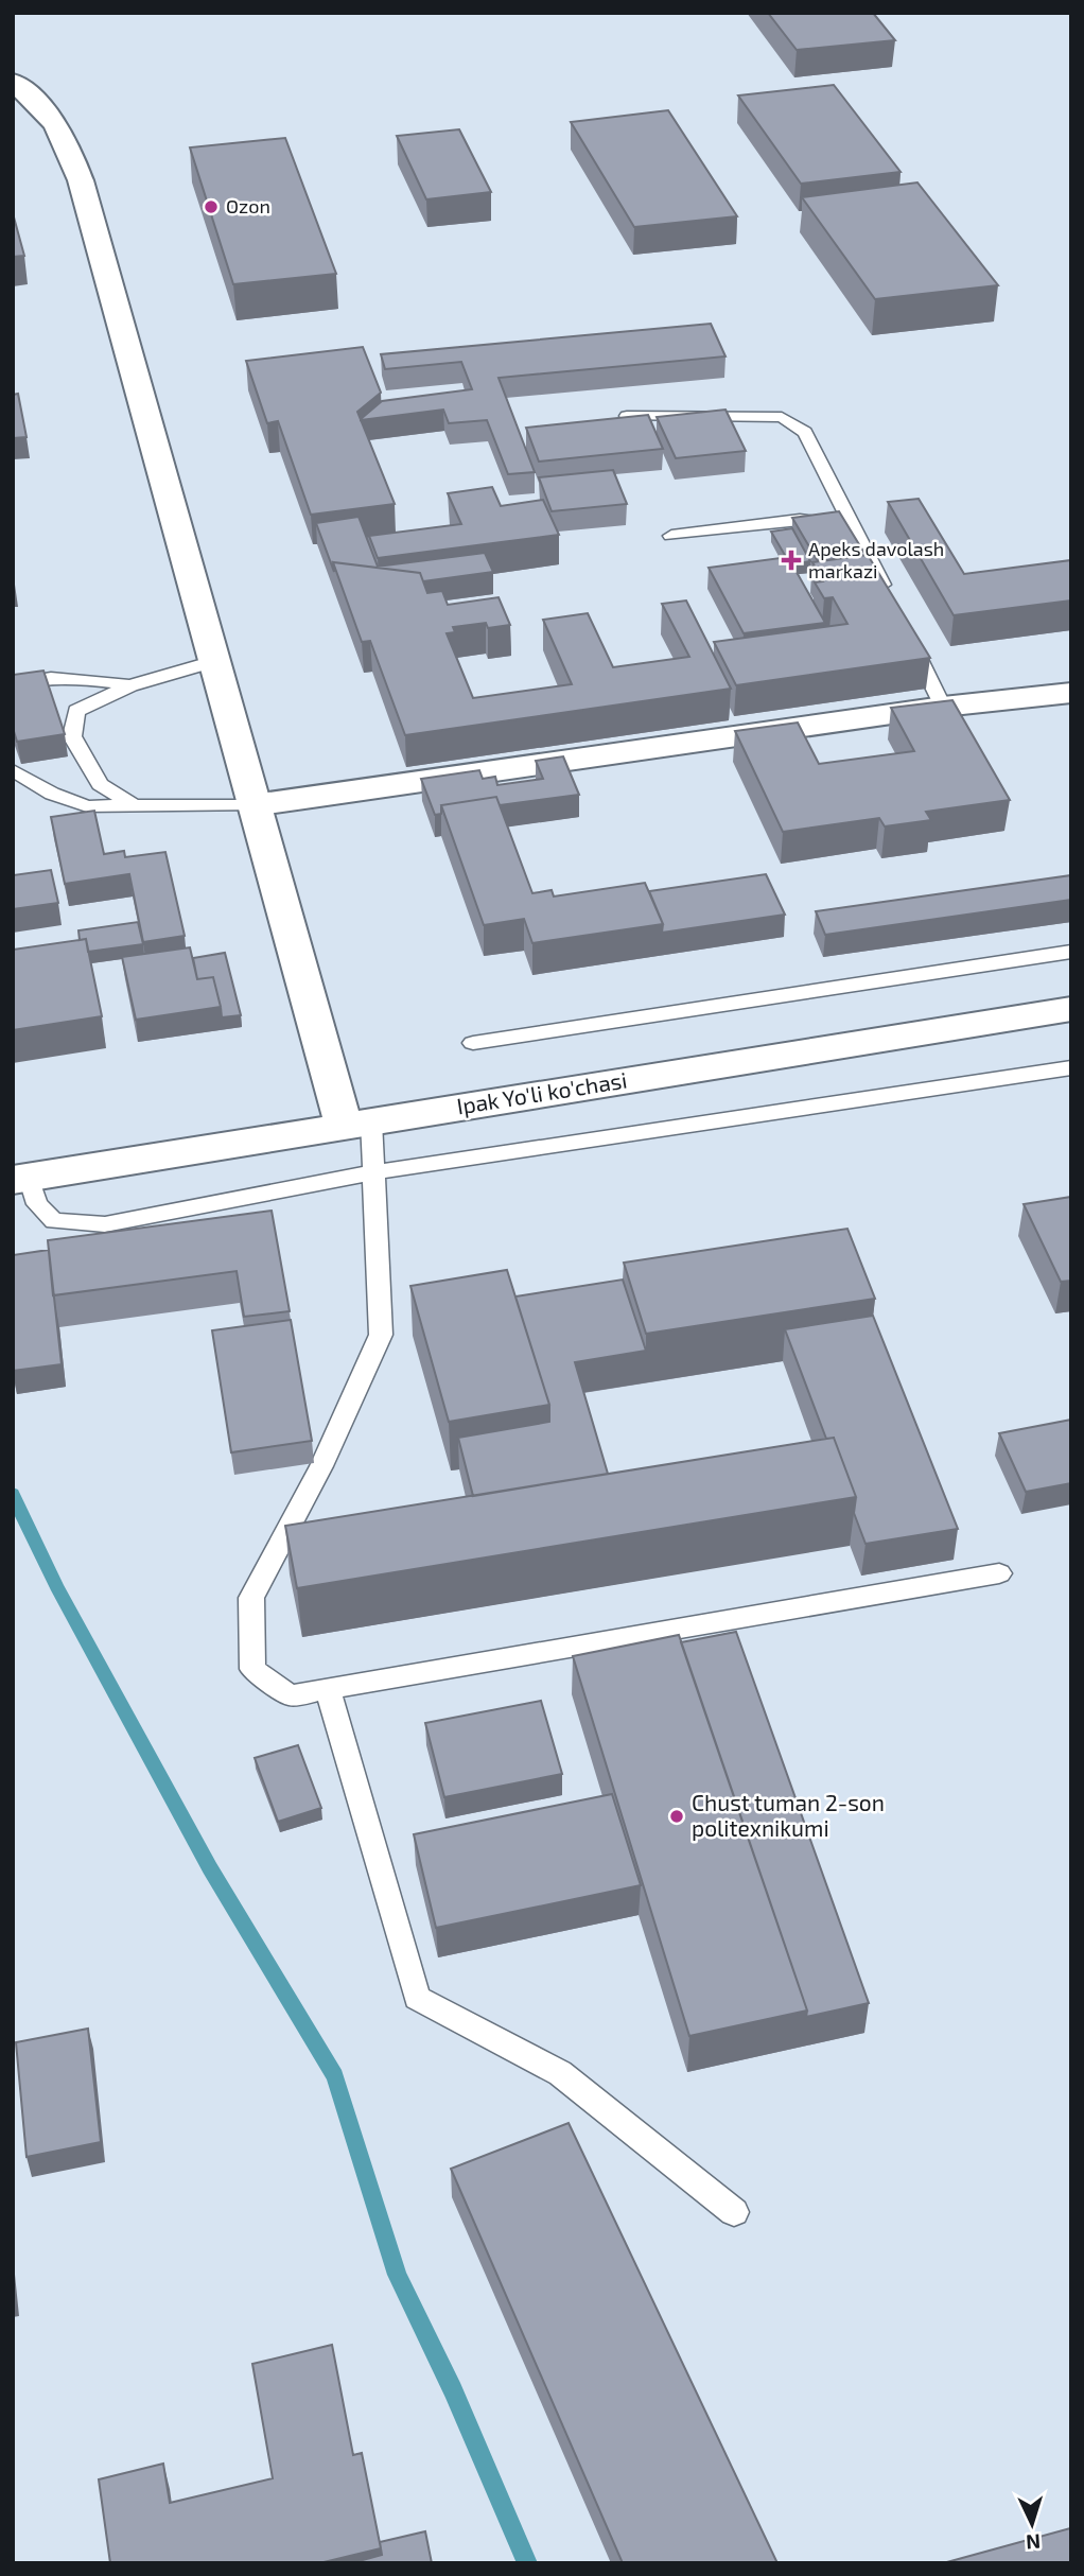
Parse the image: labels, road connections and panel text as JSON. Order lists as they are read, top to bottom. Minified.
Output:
{"streets":{"main road":["Ipak Yo'li ko'chasi"]},"places":{"other":["Ozon","Chust tuman 2-son politexnikumi"],"health":["Apeks davolash markazi"]},"north":"bottom"}
